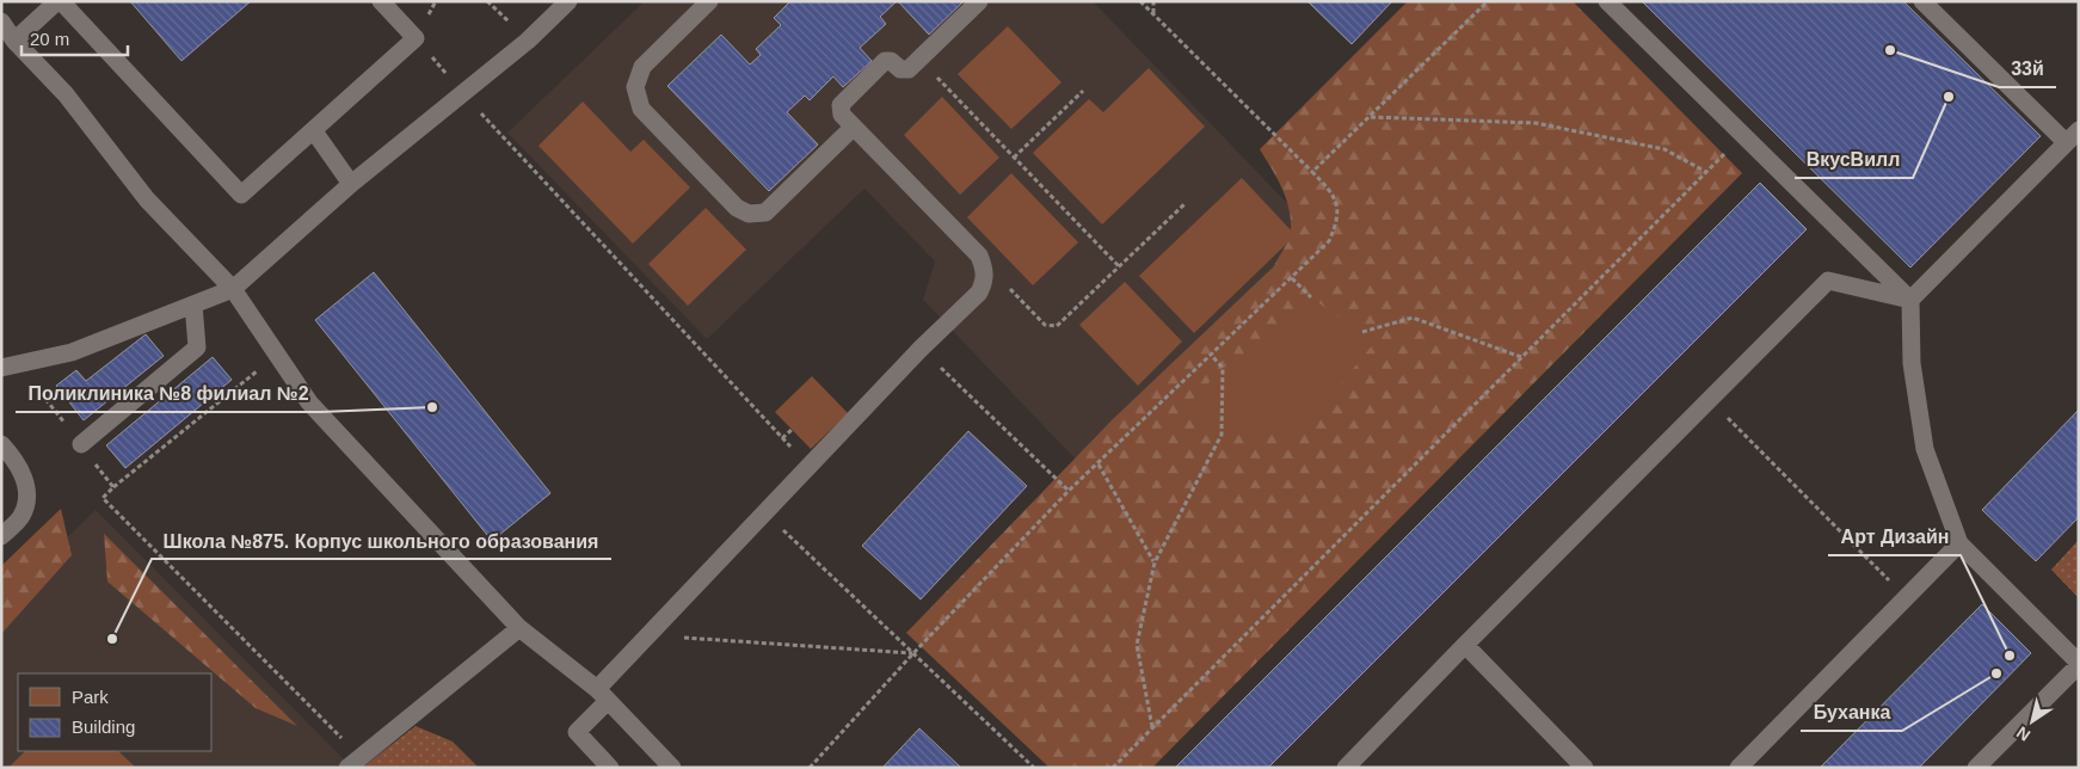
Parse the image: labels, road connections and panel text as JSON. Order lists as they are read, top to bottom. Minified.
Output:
{"places":["33й","ВкусВилл","Поликлиника №8 филиал №2","Школа №875. Корпус школьного образования","Арт Дизайн","Буханка"],"legend":["Park","Building"],"scale_bar":"20 m","north":"bottom left"}
